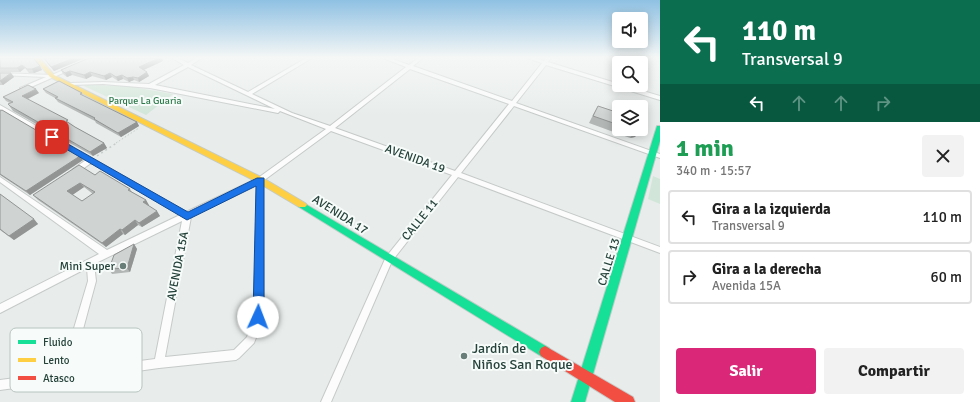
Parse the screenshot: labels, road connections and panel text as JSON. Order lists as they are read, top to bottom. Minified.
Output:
{"streets":{"street":["AVENIDA 19","AVENIDA 17","CALLE 11","CALLE 13","AVENIDA 15A"]},"crossings":[["AVENIDA 19","CALLE 11"],["AVENIDA 19","CALLE 13"],["AVENIDA 17","CALLE 11"],["AVENIDA 17","CALLE 13"]],"parks":["Parque La Guaria"],"places":["Mini Super","Jardín de Niños San Roque"],"legend":["Fluido","Lento","Atasco"],"page":{"turn":["110 m","Transversal 9"],"heading":["1 min","340 m · 15:57"],"list":[{"name":"Gira a la izquierda","note":"Transversal 9","value":"110 m"},{"name":"Gira a la derecha","note":"Avenida 15A","value":"60 m"}],"buttons":["Salir","Compartir"]}}
